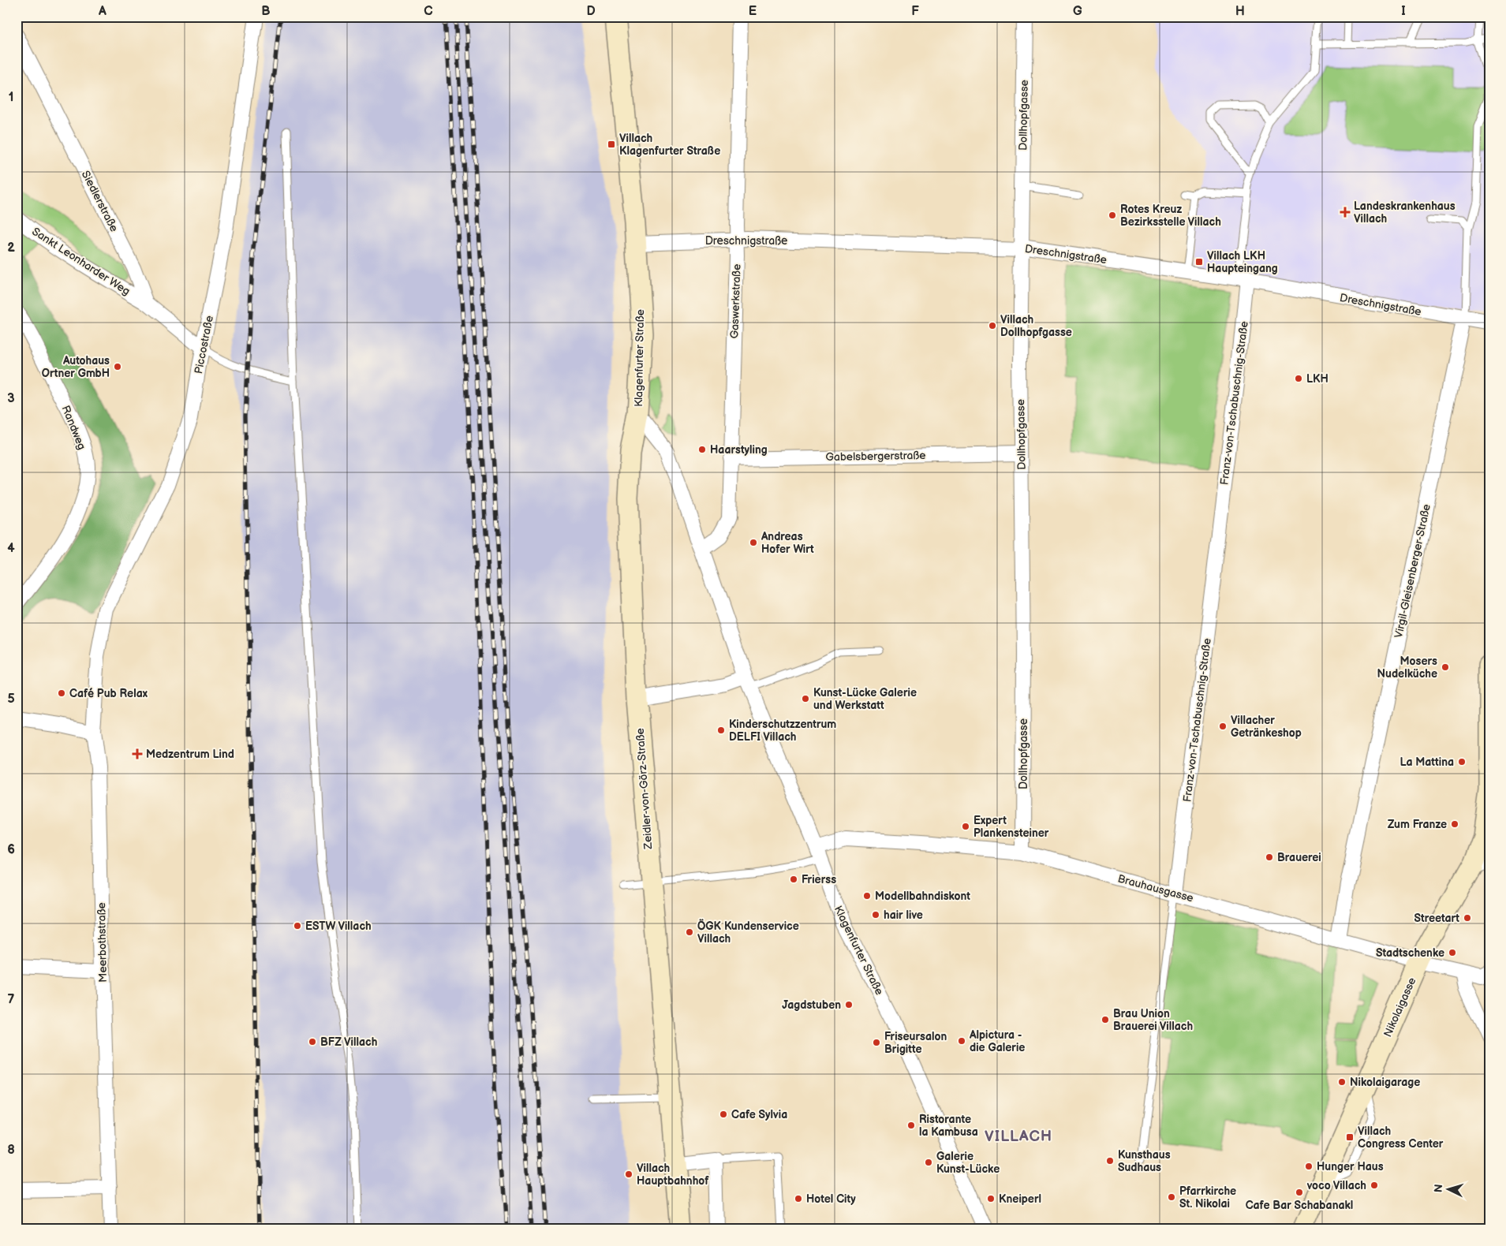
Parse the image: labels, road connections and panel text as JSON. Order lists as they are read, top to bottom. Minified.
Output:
{"streets":{"street":["Dollhopfgasse","Siedlerstraße","Dreschnigstraße","Sankt Leonharder Weg","Gaswerkstraße","Piccostraße","Klagenfurter Straße","Franz-von-Tschabuschnig-Straße","Randweg","Gabelsbergerstraße","Virgil-Gleisenberger-Straße","Zeidler-von-Görz-Straße","Brauhausgasse","Meerbothstraße","Nikolaigasse"]},"crossings":[["Dollhopfgasse","Dreschnigstraße"],["Dollhopfgasse","Gabelsbergerstraße"],["Dollhopfgasse","Brauhausgasse"],["Siedlerstraße","Sankt Leonharder Weg"],["Dreschnigstraße","Gaswerkstraße"],["Dreschnigstraße","Klagenfurter Straße"],["Dreschnigstraße","Franz-von-Tschabuschnig-Straße"],["Dreschnigstraße","Virgil-Gleisenberger-Straße"],["Gaswerkstraße","Klagenfurter Straße"],["Gaswerkstraße","Gabelsbergerstraße"],["Piccostraße","Meerbothstraße"],["Klagenfurter Straße","Zeidler-von-Görz-Straße"],["Klagenfurter Straße","Brauhausgasse"],["Franz-von-Tschabuschnig-Straße","Brauhausgasse"],["Virgil-Gleisenberger-Straße","Brauhausgasse"],["Brauhausgasse","Nikolaigasse"]],"districts":["VILLACH"],"places":{"transit":["Villach Klagenfurter Straße","Villach LKH Haupteingang","Villach Congress Center"],"health":["Landeskrankenhaus Villach","Medzentrum Lind"],"other":["Rotes Kreuz Bezirksstelle Villach","Villach Dollhopfgasse","Autohaus Ortner GmbH","LKH","Haarstyling","Andreas Hofer Wirt","Mosers Nudelküche","Café Pub Relax","Kunst-Lücke Galerie und Werkstatt","Villacher Getränkeshop","Kinderschutzzentrum DELFI Villach","La Mattina","Zum Franze","Expert Plankensteiner","Brauerei","Frierss","Modellbahndiskont","hair live","Streetart","ESTW Villach","ÖGK Kundenservice Villach","Stadtschenke","Jagdstuben","Brau Union Brauerei Villach","Alpictura - die Galerie","BFZ Villach","Friseursalon Brigitte","Nikolaigarage","Cafe Sylvia","Ristorante la Kambusa","Kunsthaus Sudhaus","Galerie Kunst-Lücke","Hunger Haus","Villach Hauptbahnhof","voco Villach","Cafe Bar Schabanakl","Pfarrkirche St. Nikolai","Hotel City","Kneiperl"]},"north":"left","grid":{"columns":["A","B","C","D","E","F","G","H","I"],"rows":["1","2","3","4","5","6","7","8"]}}
